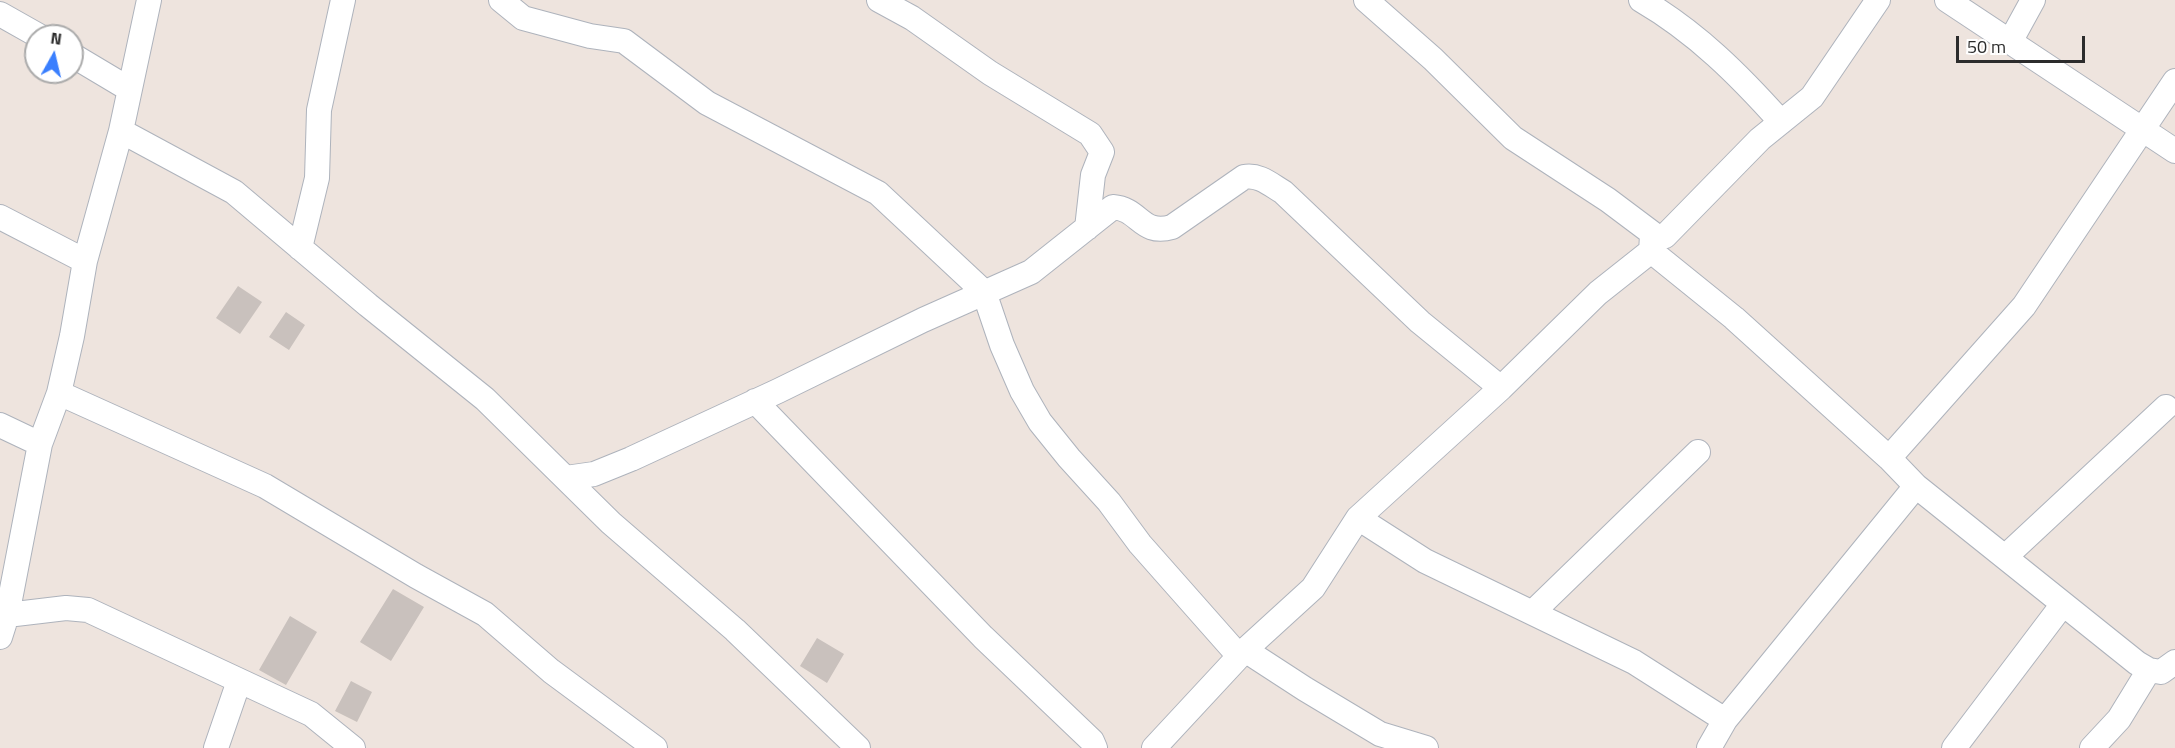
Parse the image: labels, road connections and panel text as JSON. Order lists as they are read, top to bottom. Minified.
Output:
{"scale_bar":"50 m","north":"top"}
